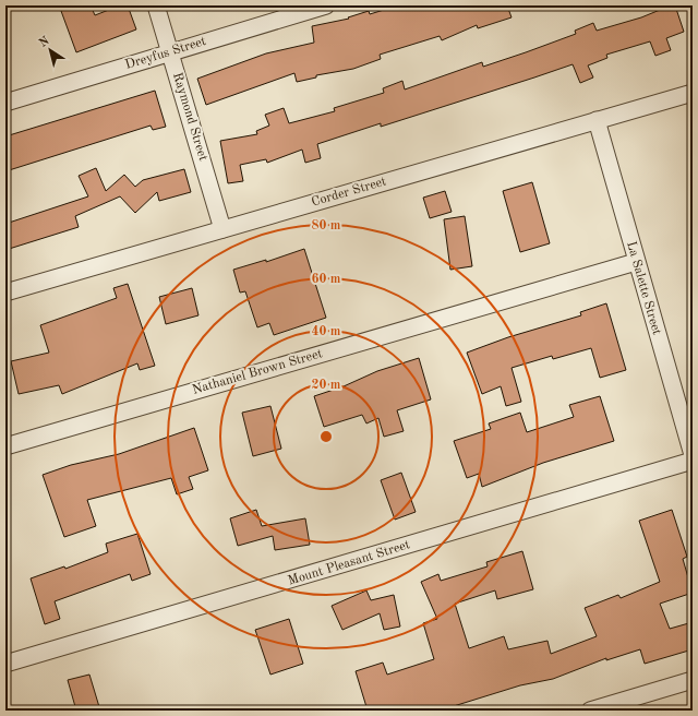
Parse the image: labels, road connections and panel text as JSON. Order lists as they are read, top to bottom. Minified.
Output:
{"streets":{"street":["Dreyfus Street","Raymond Street","Corder Street","La Salette Street","Nathaniel Brown Street","Mount Pleasant Street"]},"crossings":[["Dreyfus Street","Raymond Street"],["Raymond Street","Corder Street"],["Corder Street","La Salette Street"],["La Salette Street","Nathaniel Brown Street"]],"north":"top left","rings":["80 m","60 m","40 m","20 m"]}
